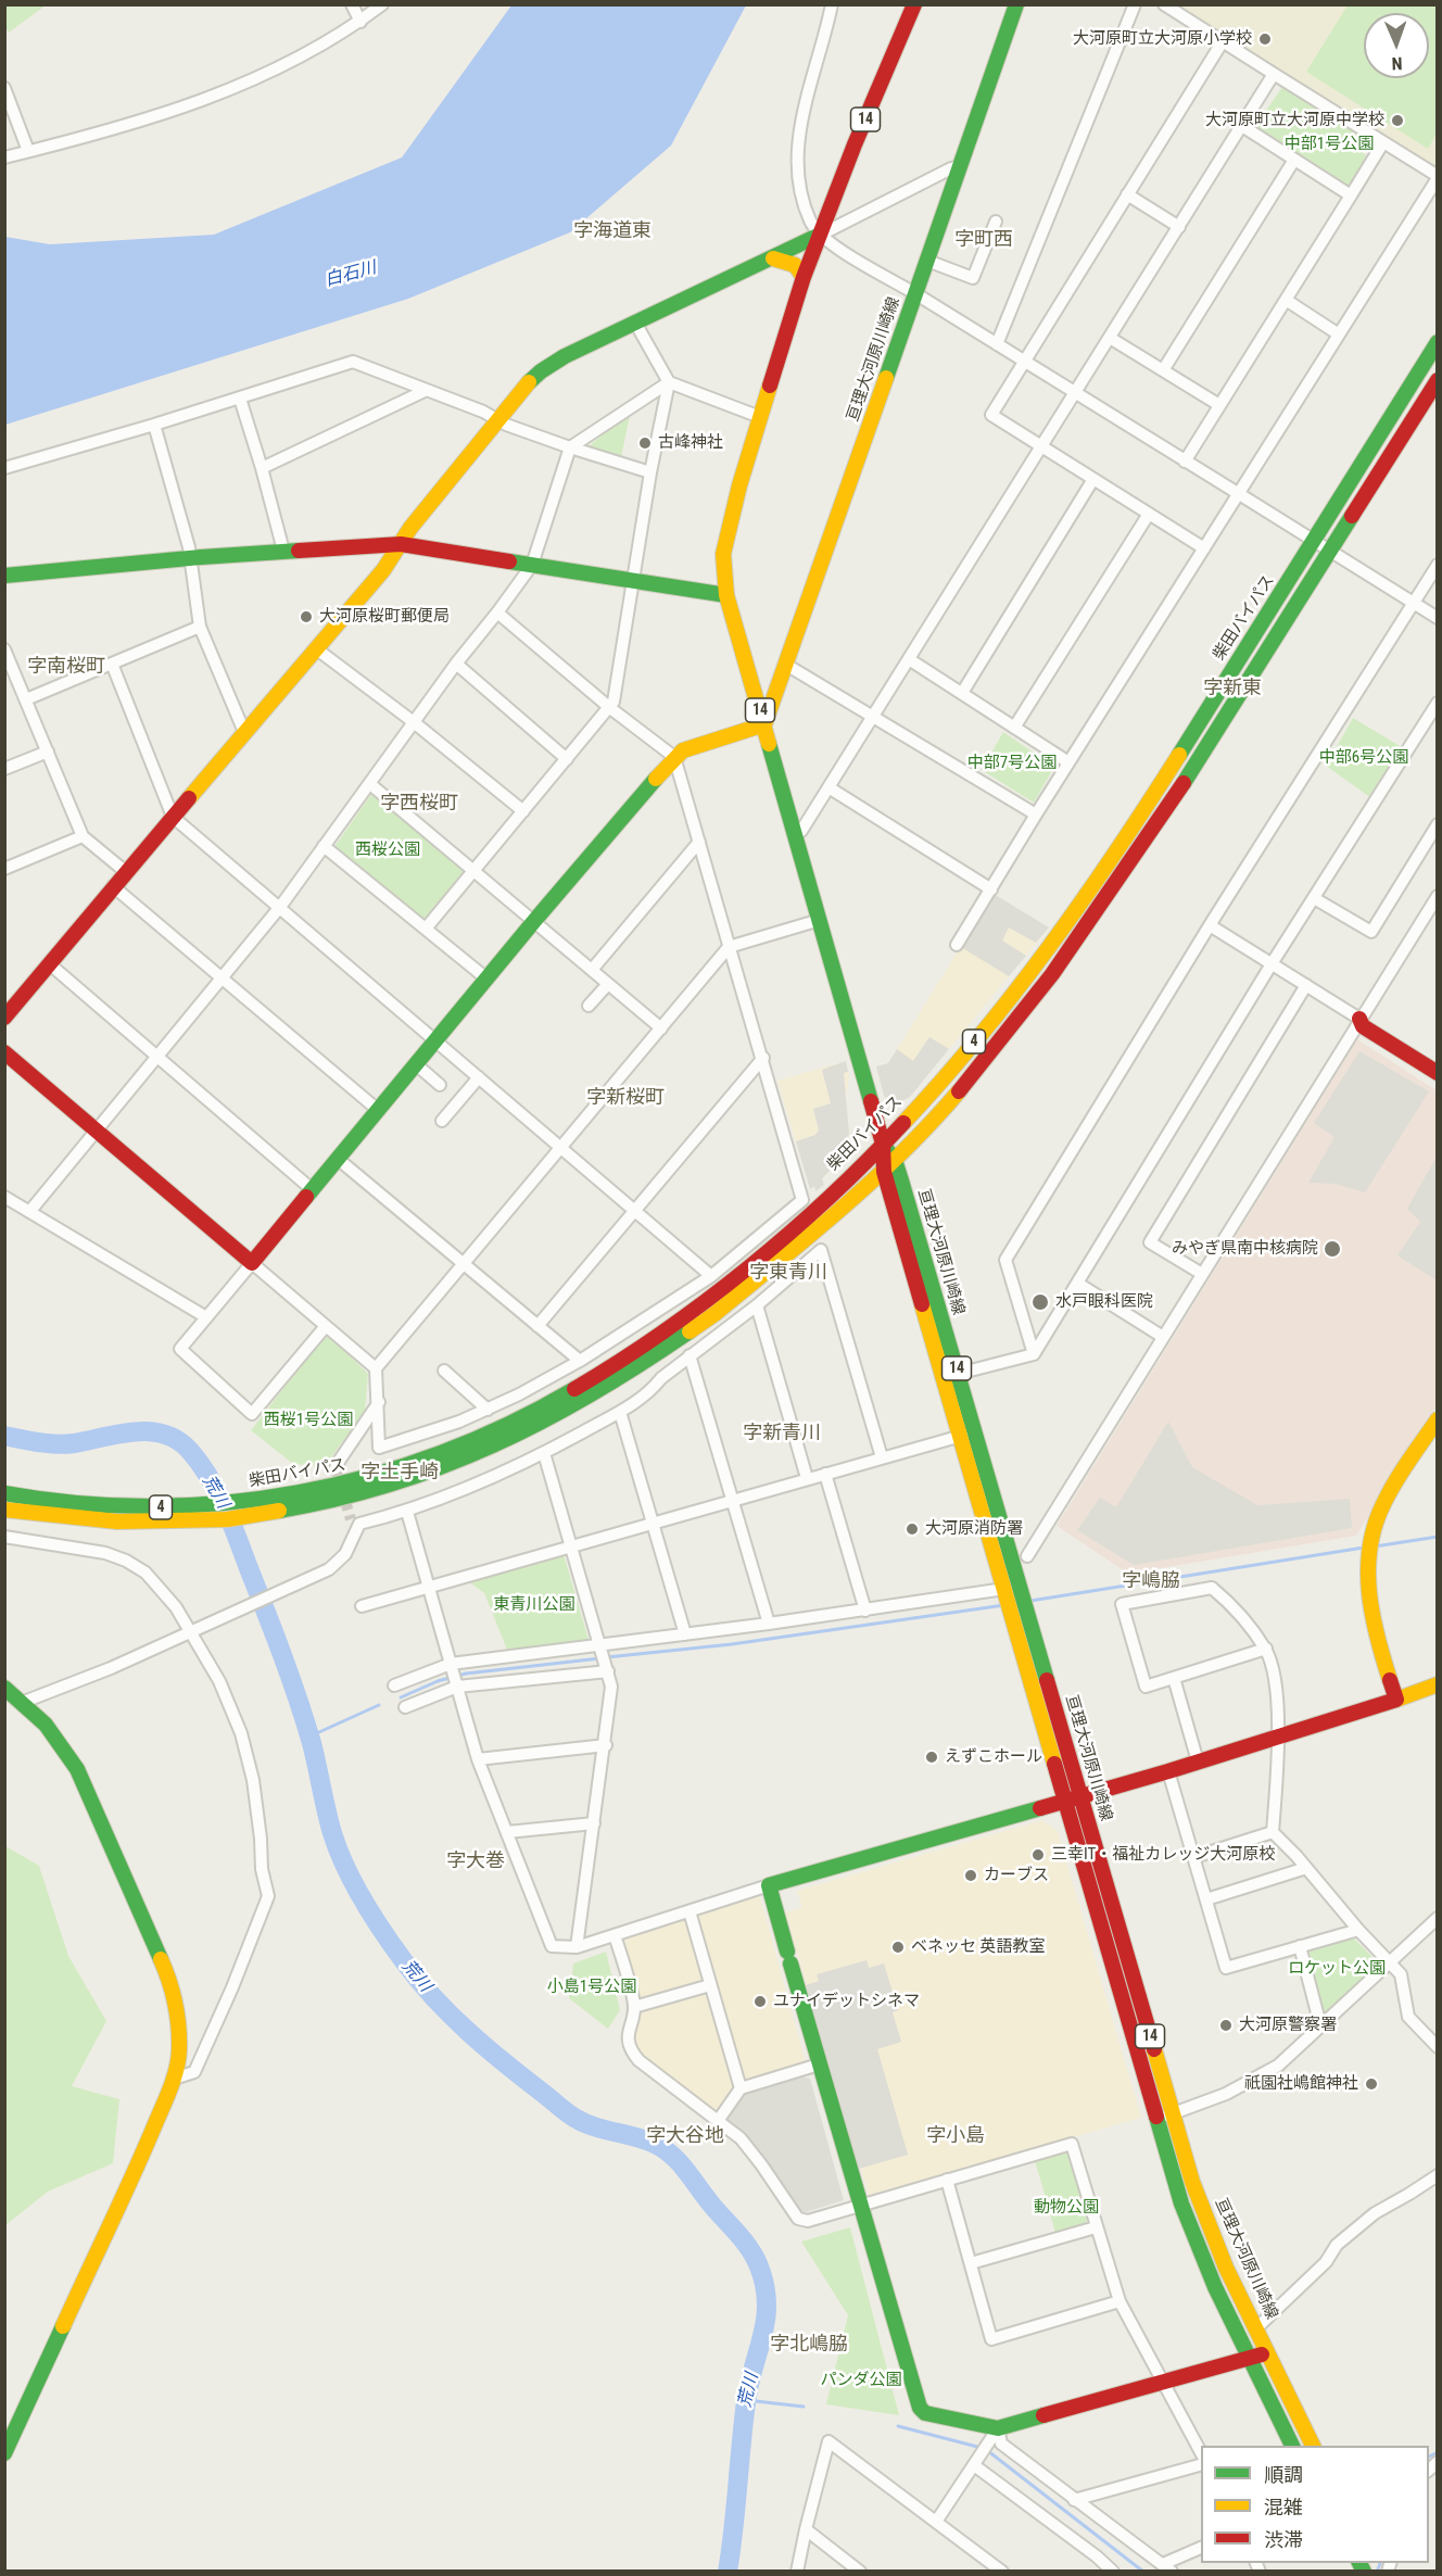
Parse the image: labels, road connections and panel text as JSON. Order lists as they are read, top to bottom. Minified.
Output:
{"streets":{"main road":["14","亘理大河原川崎線","柴田バイパス","4"]},"crossings":[["亘理大河原川崎線","柴田バイパス"]],"districts":["字海道東","字町西","字南桜町","字新東","字西桜町","字新桜町","字東青川","字新青川","字土手崎","字嶋脇","字大巻","字大谷地","字小島","字北嶋脇"],"water":["白石川","荒川"],"parks":["中部1号公園","中部6号公園","中部7号公園","西桜公園","西桜1号公園","東青川公園","ロケット公園","小島1号公園","動物公園","パンダ公園"],"places":["大河原町立大河原小学校","大河原町立大河原中学校","古峰神社","大河原桜町郵便局","みやぎ県南中核病院","水戸眼科医院","大河原消防署","えずこホール","三幸IT・福祉カレッジ大河原校","カーブス","ベネッセ 英語教室","ユナイデットシネマ","大河原警察署","祇園社嶋館神社"],"legend":["順調","混雑","渋滞"],"north":"bottom"}
